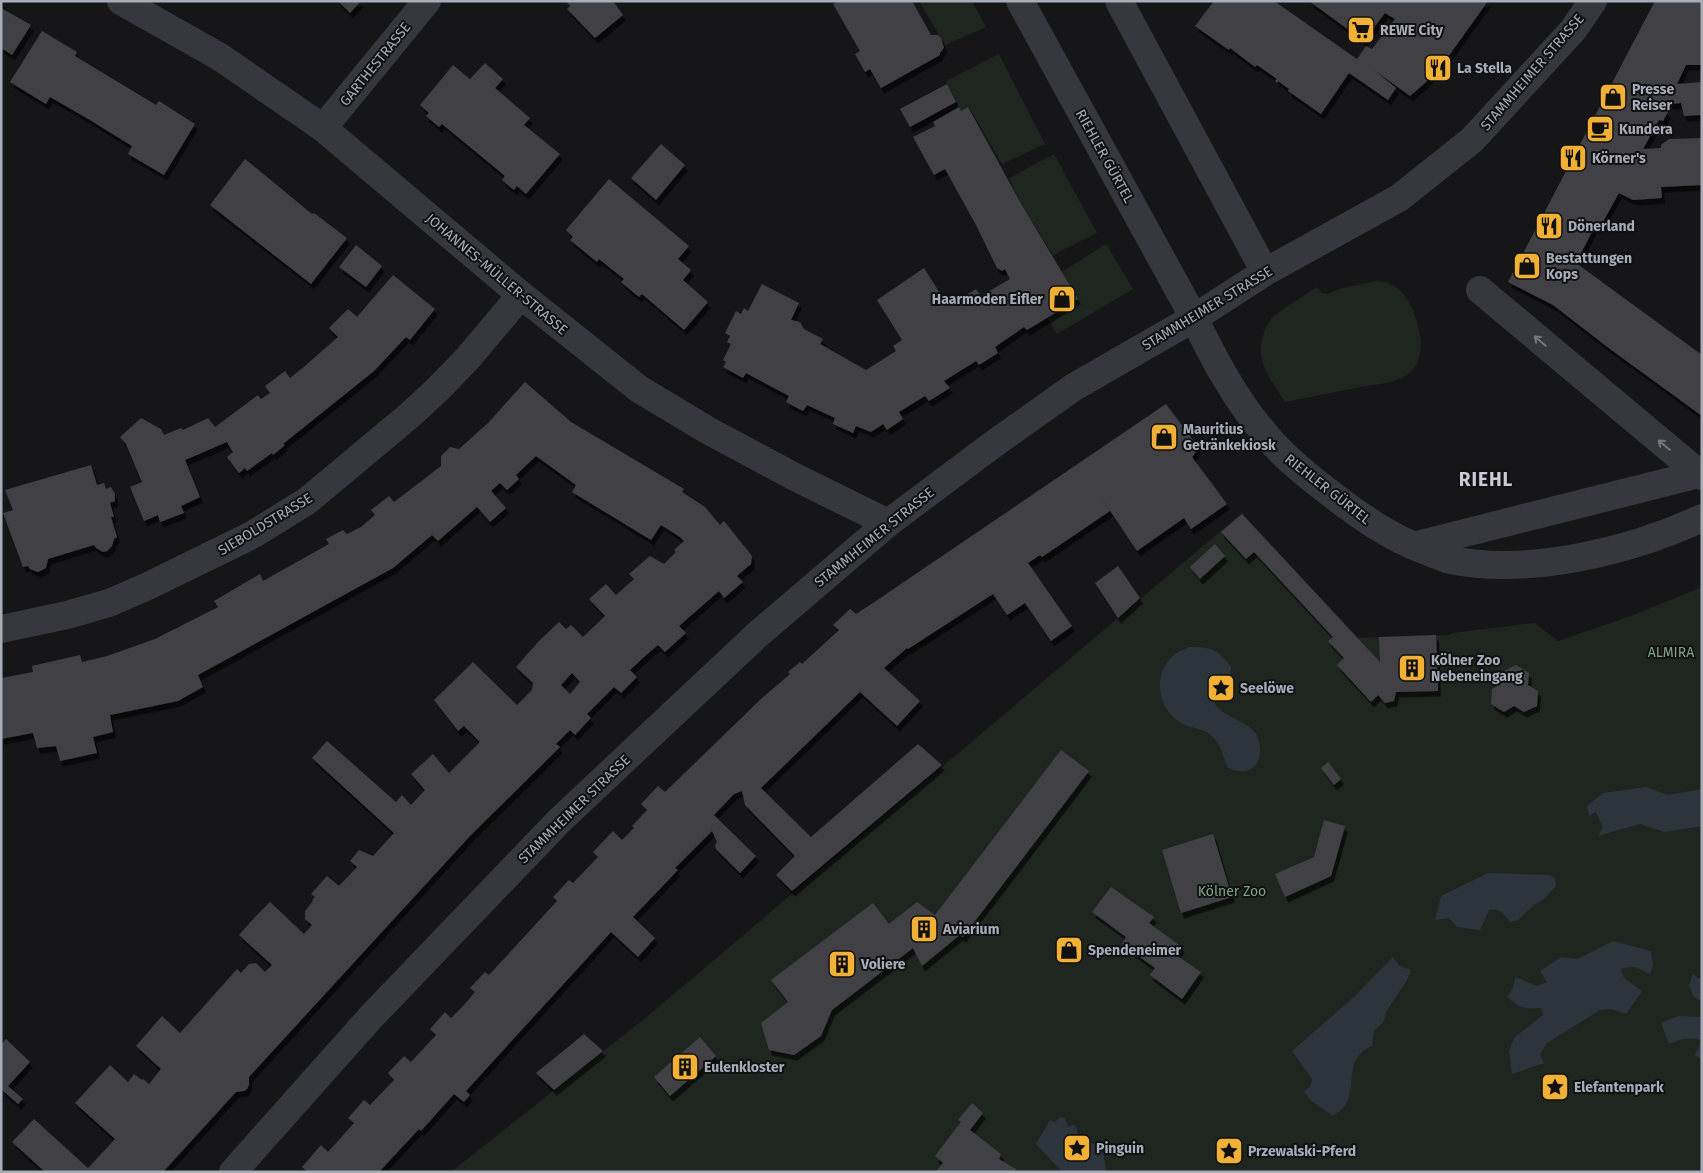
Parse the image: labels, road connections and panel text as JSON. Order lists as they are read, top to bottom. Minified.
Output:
{"streets":{"street":["GARTHESTRASSE","STAMMHEIMER STRASSE","RIEHLER GÜRTEL","JOHANNES-MÜLLER-STRASSE","SIEBOLDSTRASSE"]},"crossings":[["GARTHESTRASSE","JOHANNES-MÜLLER-STRASSE"],["STAMMHEIMER STRASSE","RIEHLER GÜRTEL"],["STAMMHEIMER STRASSE","JOHANNES-MÜLLER-STRASSE"],["JOHANNES-MÜLLER-STRASSE","SIEBOLDSTRASSE"]],"districts":["RIEHL"],"parks":["ALMIRA","Kölner Zoo"],"places":{"supermarket":["REWE City"],"restaurant":["La Stella","Körner's","Dönerland"],"shop":["Presse Reiser","Bestattungen Kops","Haarmoden Eifler","Mauritius Getränkekiosk","Spendeneimer"],"cafe":["Kundera"],"building":["Kölner Zoo Nebeneingang","Aviarium","Voliere","Eulenkloster"],"place":["Seelöwe","Elefantenpark","Pinguin","Przewalski-Pferd"]}}
